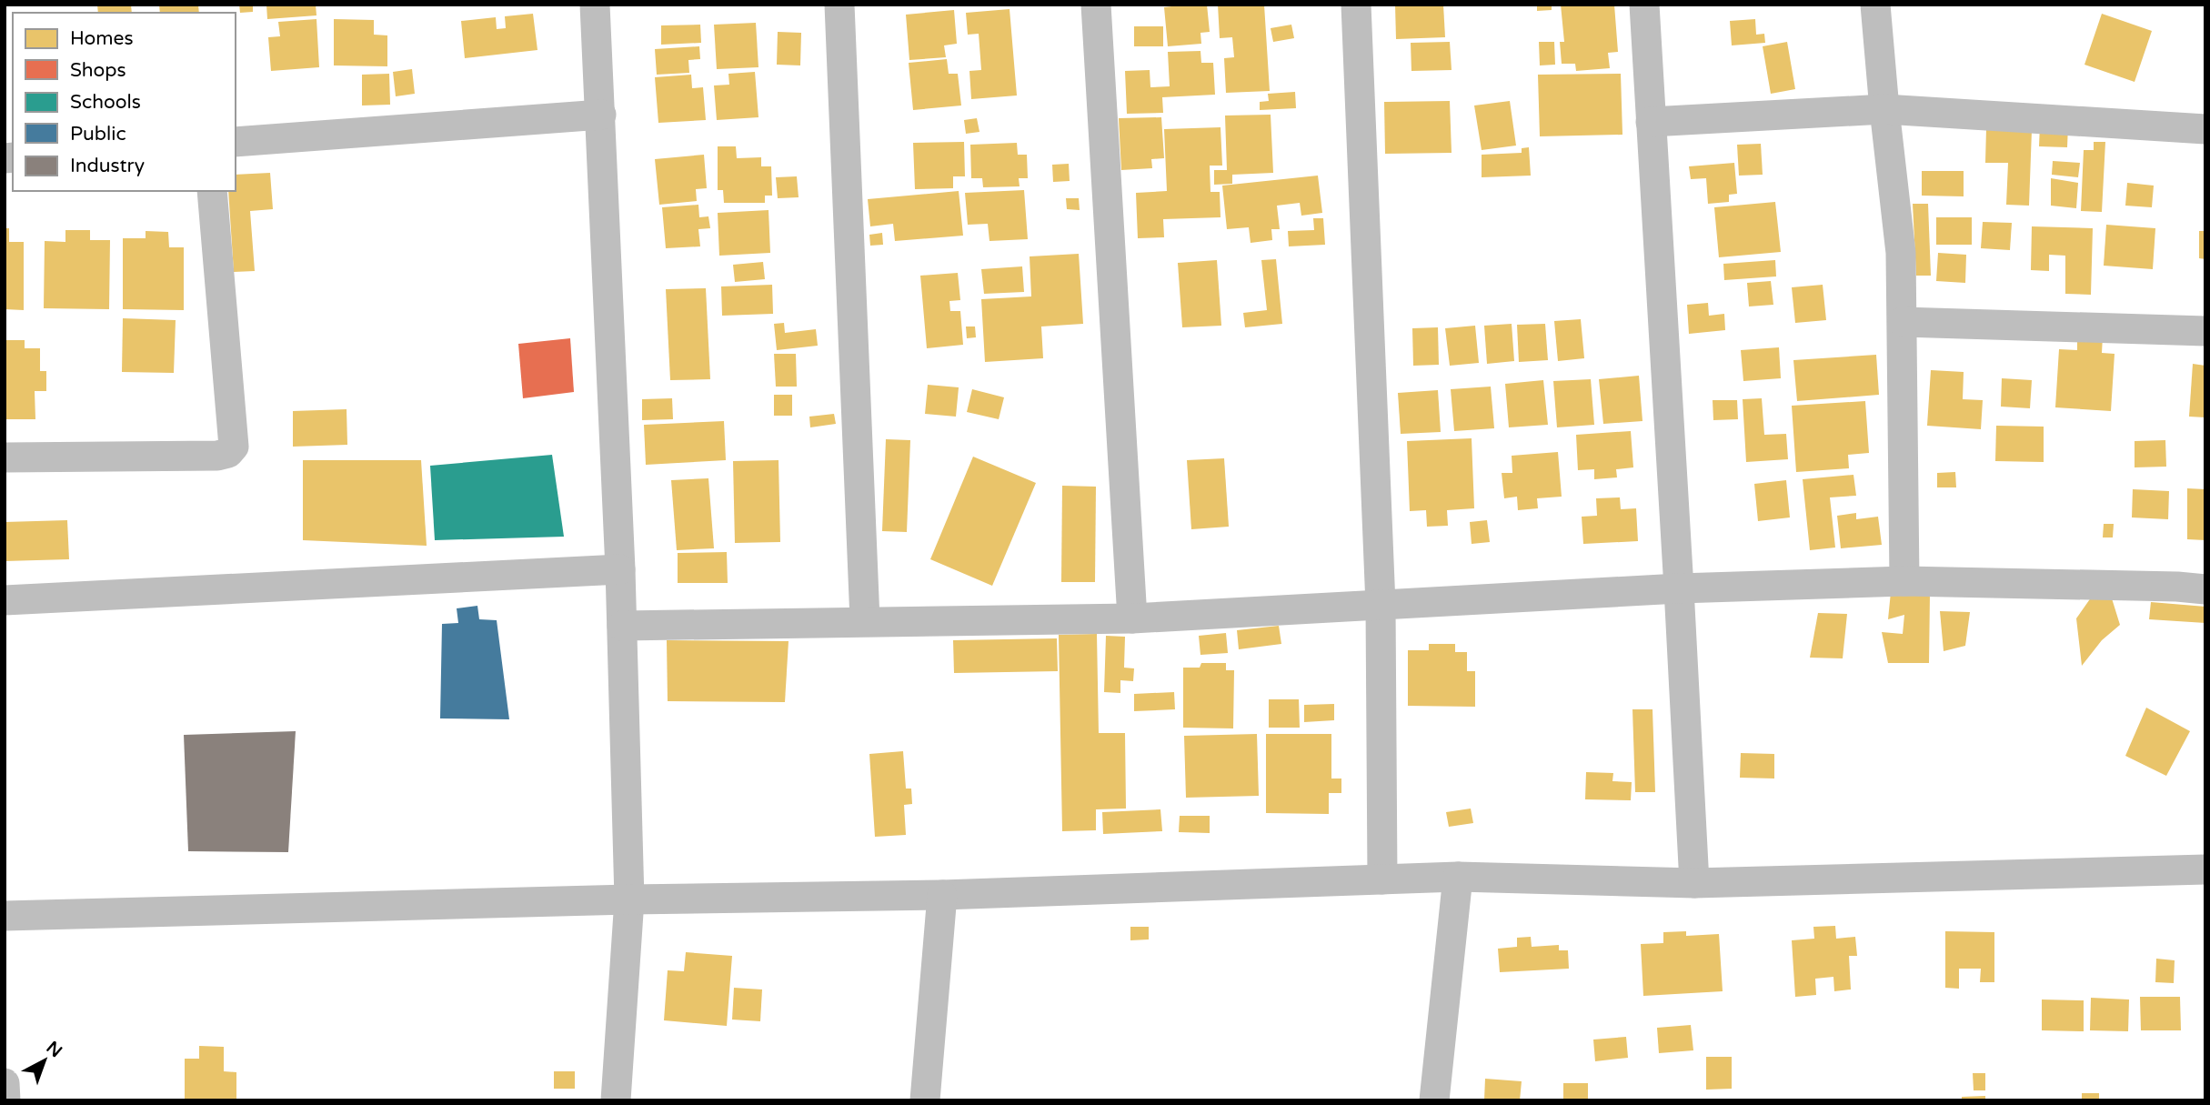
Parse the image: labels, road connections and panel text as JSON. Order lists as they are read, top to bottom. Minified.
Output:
{"legend":["Homes","Shops","Schools","Public","Industry"],"north":"top right"}
